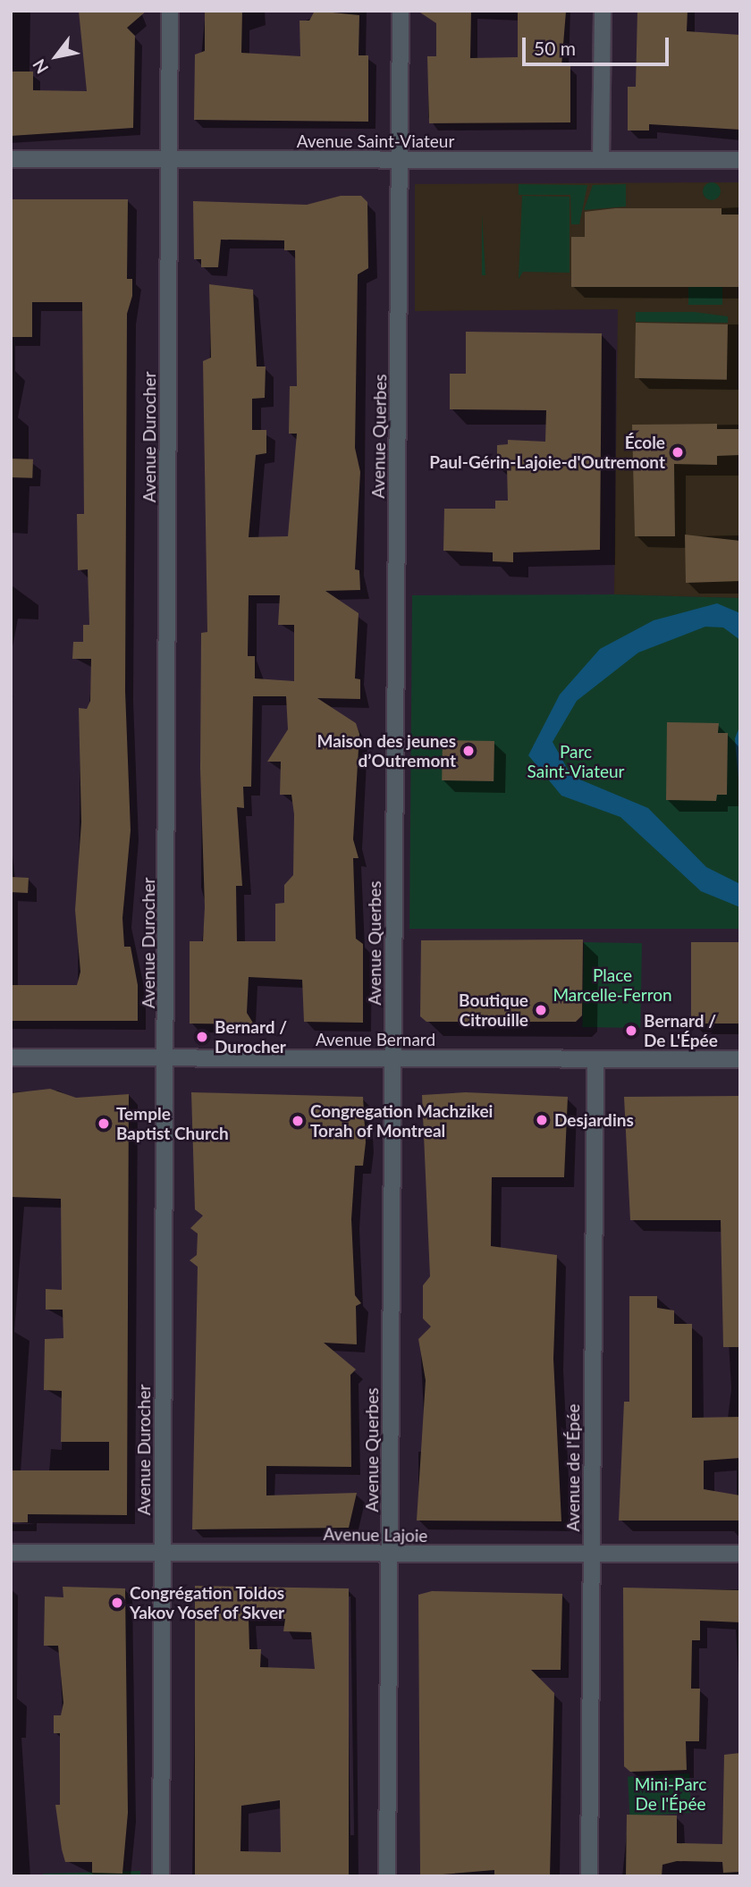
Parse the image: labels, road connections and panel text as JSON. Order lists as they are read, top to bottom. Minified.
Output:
{"streets":{"street":["Avenue Saint-Viateur","Avenue Querbes","Avenue Durocher","Avenue Bernard","Avenue de l'Épée","Avenue Lajoie"]},"crossings":[["Avenue Saint-Viateur","Avenue Querbes"],["Avenue Saint-Viateur","Avenue Durocher"],["Avenue Querbes","Avenue Bernard"],["Avenue Querbes","Avenue Lajoie"],["Avenue Durocher","Avenue Bernard"],["Avenue Durocher","Avenue Lajoie"],["Avenue Bernard","Avenue de l'Épée"],["Avenue de l'Épée","Avenue Lajoie"]],"parks":["Parc Saint-Viateur","Place Marcelle-Ferron","Mini-Parc De l'Épée"],"places":["École Paul-Gérin-Lajoie-d'Outremont","Maison des jeunes d’Outremont","Boutique Citrouille","Bernard / De L'Épée","Bernard / Durocher","Desjardins","Congregation Machzikei Torah of Montreal","Temple Baptist Church","Congrégation Toldos Yakov Yosef of Skver"],"scale_bar":"50 m","north":"bottom left"}
